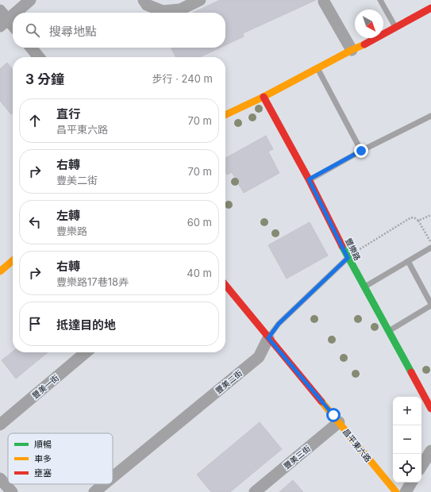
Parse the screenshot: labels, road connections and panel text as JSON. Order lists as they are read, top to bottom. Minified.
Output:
{"streets":{"street":["豐樂路","豐美二街","豐美一街","昌平東六路","豐美三街"]},"crossings":[["豐樂路","豐美二街"],["豐美二街","昌平東六路"],["昌平東六路","豐美三街"]],"legend":["順暢","車多","壅塞"],"north":"bottom right","page":{"search":"搜尋地點","heading":["3 分鐘","步行 · 240 m"],"list":[["直行","昌平東六路","70 m"],["右轉","豐美二街","70 m"],["左轉","豐樂路","60 m"],["右轉","豐樂路17巷18弄","40 m"],"抵達目的地"],"map_buttons":["+","−"]}}
